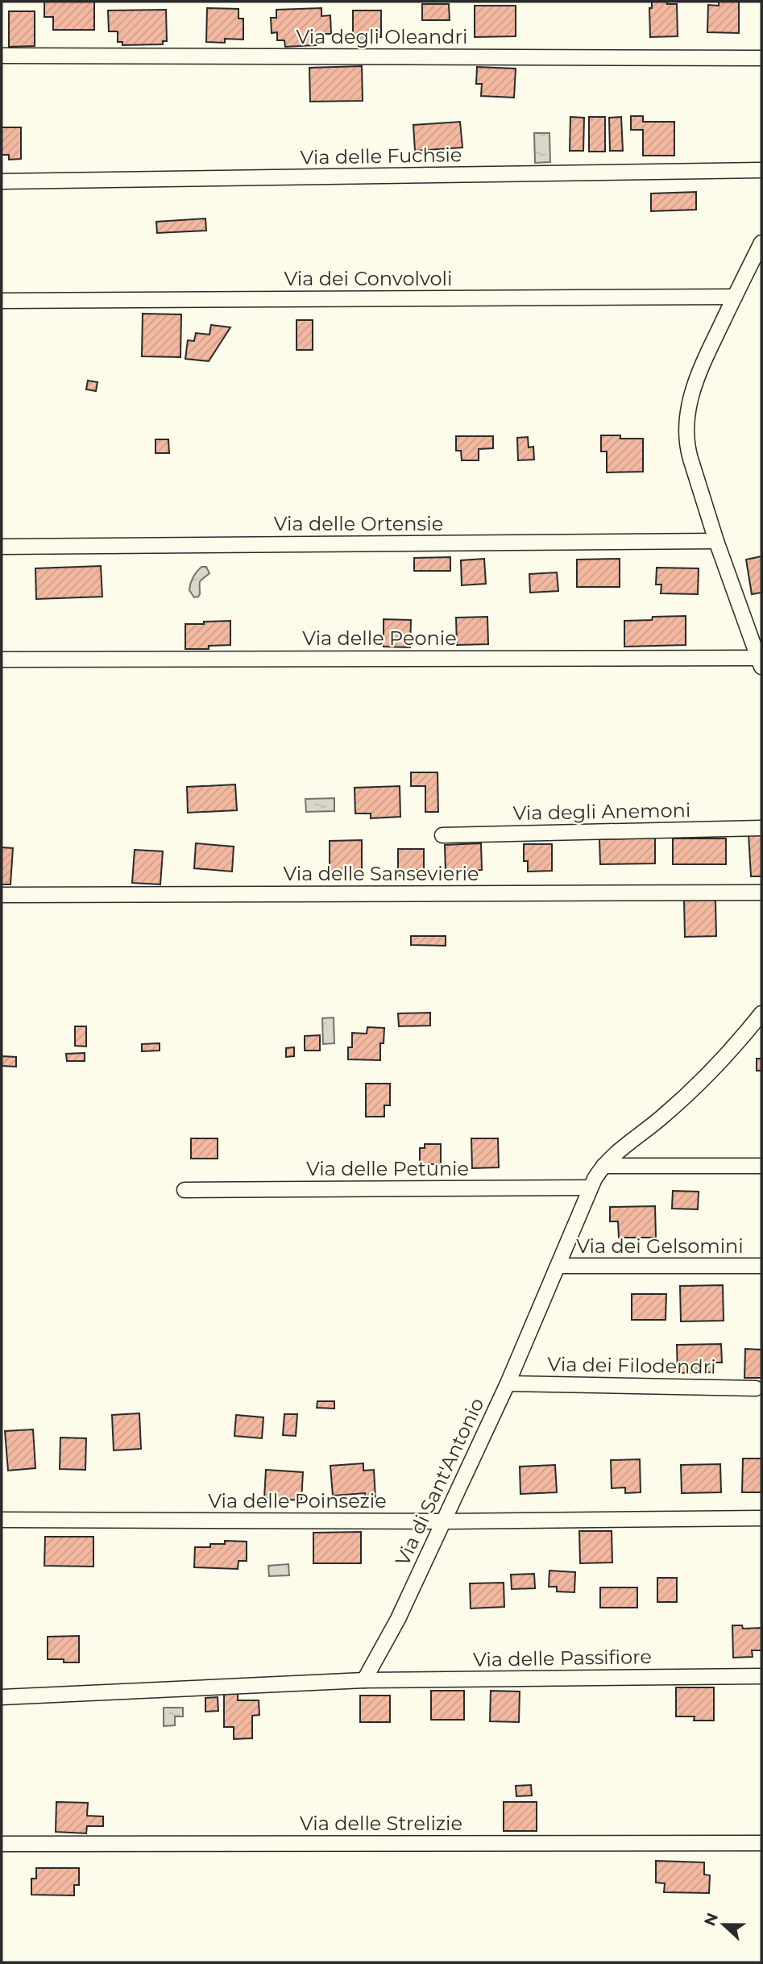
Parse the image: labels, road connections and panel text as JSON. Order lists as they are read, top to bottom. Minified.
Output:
{"streets":{"street":["Via degli Oleandri","Via delle Fuchsie","Via dei Convolvoli","Via delle Ortensie","Via delle Peonie","Via degli Anemoni","Via delle Sansevierie","Via delle Petunie","Via dei Gelsomini","Via dei Filodendri","Via di Sant'Antonio","Via delle Poinsezie","Via delle Passifiore","Via delle Strelizie"]},"crossings":[["Via delle Petunie","Via di Sant'Antonio"],["Via dei Gelsomini","Via di Sant'Antonio"],["Via dei Filodendri","Via di Sant'Antonio"],["Via di Sant'Antonio","Via delle Poinsezie"],["Via di Sant'Antonio","Via delle Passifiore"]],"north":"left"}
